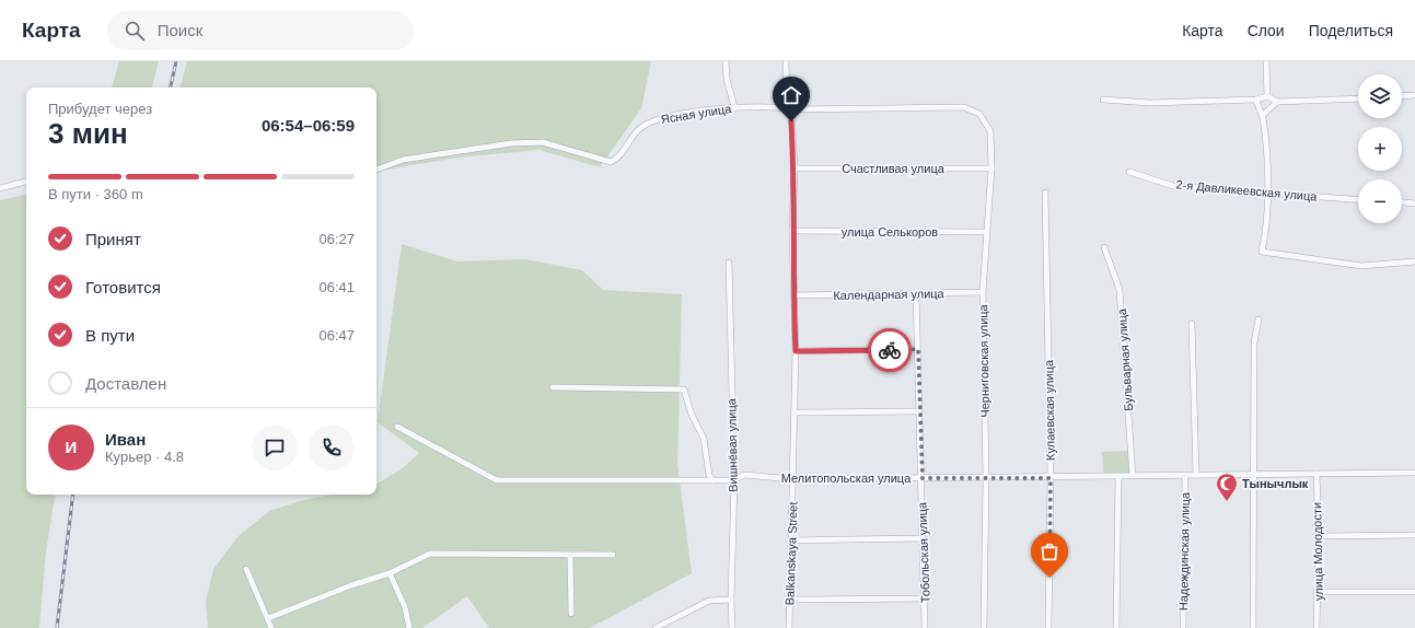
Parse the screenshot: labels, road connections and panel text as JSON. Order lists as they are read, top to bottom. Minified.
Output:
{"streets":{"street":["Ясная улица","Счастливая улица","2-я Давликеевская улица","улица Селькоров","Календарная улица","Бульварная улица","Черниговская улица","Кулаевская улица","Вишнёвая улица","Мелитопольская улица","Надеждинская улица","улица Молодости","Тобольская улица","Balkanskaya Street"]},"crossings":[["Ясная улица","Черниговская улица"],["Ясная улица","Balkanskaya Street"],["Счастливая улица","Черниговская улица"],["Счастливая улица","Balkanskaya Street"],["улица Селькоров","Черниговская улица"],["улица Селькоров","Balkanskaya Street"],["Календарная улица","Черниговская улица"],["Календарная улица","Тобольская улица"],["Календарная улица","Balkanskaya Street"],["Бульварная улица","Мелитопольская улица"],["Черниговская улица","Мелитопольская улица"],["Кулаевская улица","Мелитопольская улица"],["Вишнёвая улица","Мелитопольская улица"],["Мелитопольская улица","Надеждинская улица"],["Мелитопольская улица","улица Молодости"],["Мелитопольская улица","Тобольская улица"],["Мелитопольская улица","Balkanskaya Street"]],"places":{"mosque":["Тынычлык"]},"page":{"header":"Карта","search":"Поиск","nav":["Карта","Слои","Поделиться"],"map_buttons":["+","−"],"heading":["3 мин","Прибудет через","06:54–06:59"],"panel":["Иван","Курьер · 4.8"],"bar":"В пути · 360 m","list":[["Принят","06:27"],["Готовится","06:41"],["В пути","06:47"],"Доставлен"],"round":"И"}}
